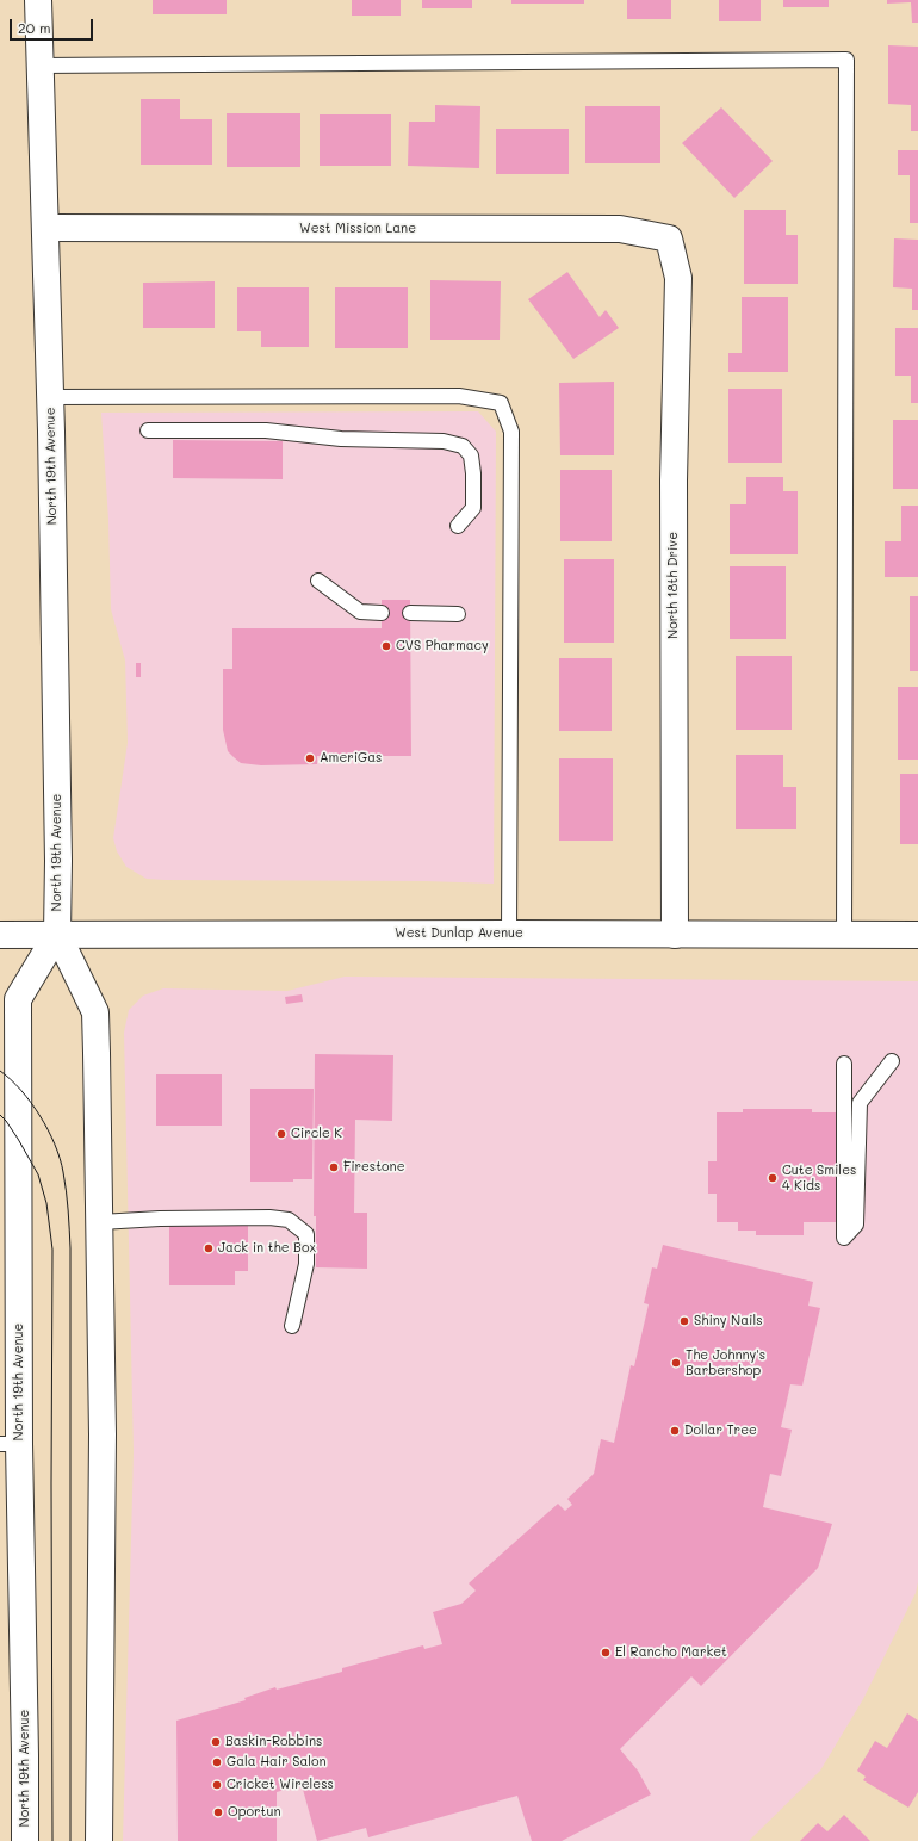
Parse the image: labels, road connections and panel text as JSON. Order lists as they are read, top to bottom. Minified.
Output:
{"streets":{"main road":["West Mission Lane","North 19th Avenue","North 18th Drive","West Dunlap Avenue"]},"crossings":[["West Mission Lane","North 19th Avenue"],["West Mission Lane","North 18th Drive"],["North 19th Avenue","West Dunlap Avenue"],["North 18th Drive","West Dunlap Avenue"]],"places":["CVS Pharmacy","AmeriGas","Circle K","Firestone","Cute Smiles 4 Kids","Jack in the Box","Shiny Nails","The Johnny's Barbershop","Dollar Tree","El Rancho Market","Baskin-Robbins","Gala Hair Salon","Cricket Wireless","Oportun"],"scale_bar":"20 m"}
